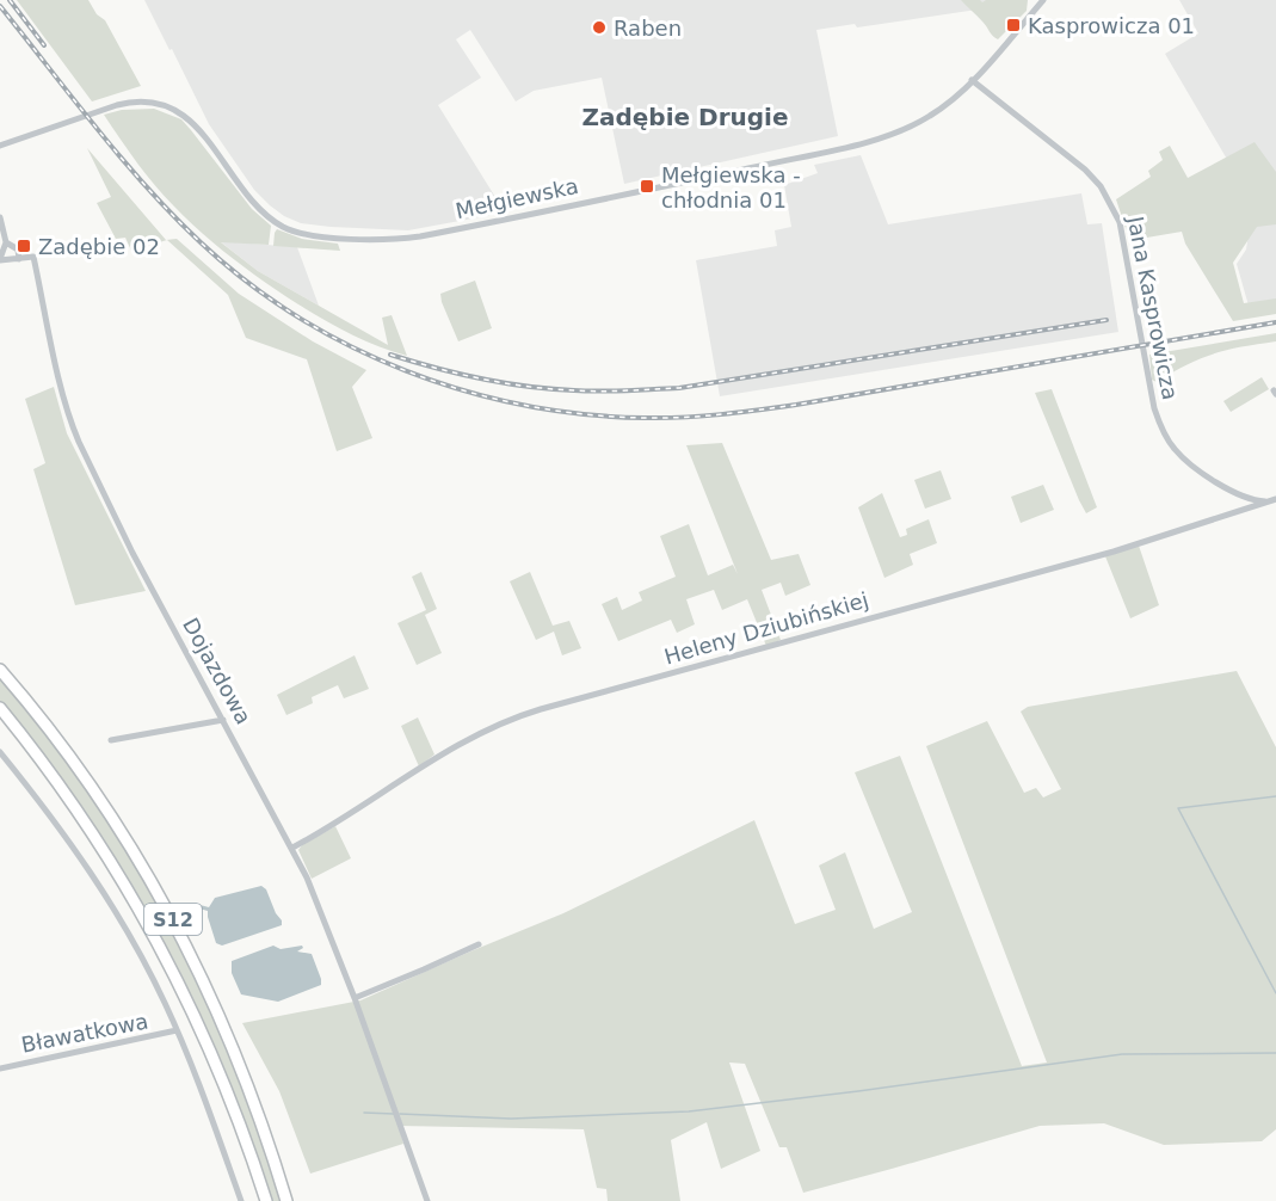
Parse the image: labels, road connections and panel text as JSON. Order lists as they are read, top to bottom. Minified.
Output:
{"streets":{"highway":["S12"],"street":["Mełgiewska","Jana Kasprowicza","Heleny Dziubińskiej","Dojazdowa","Bławatkowa"]},"crossings":[["Mełgiewska","Jana Kasprowicza"],["Jana Kasprowicza","Heleny Dziubińskiej"],["Heleny Dziubińskiej","Dojazdowa"]],"districts":["Zadębie Drugie"],"places":{"transit":["Kasprowicza 01","Mełgiewska - chłodnia 01","Zadębie 02"],"other":["Raben"]}}
